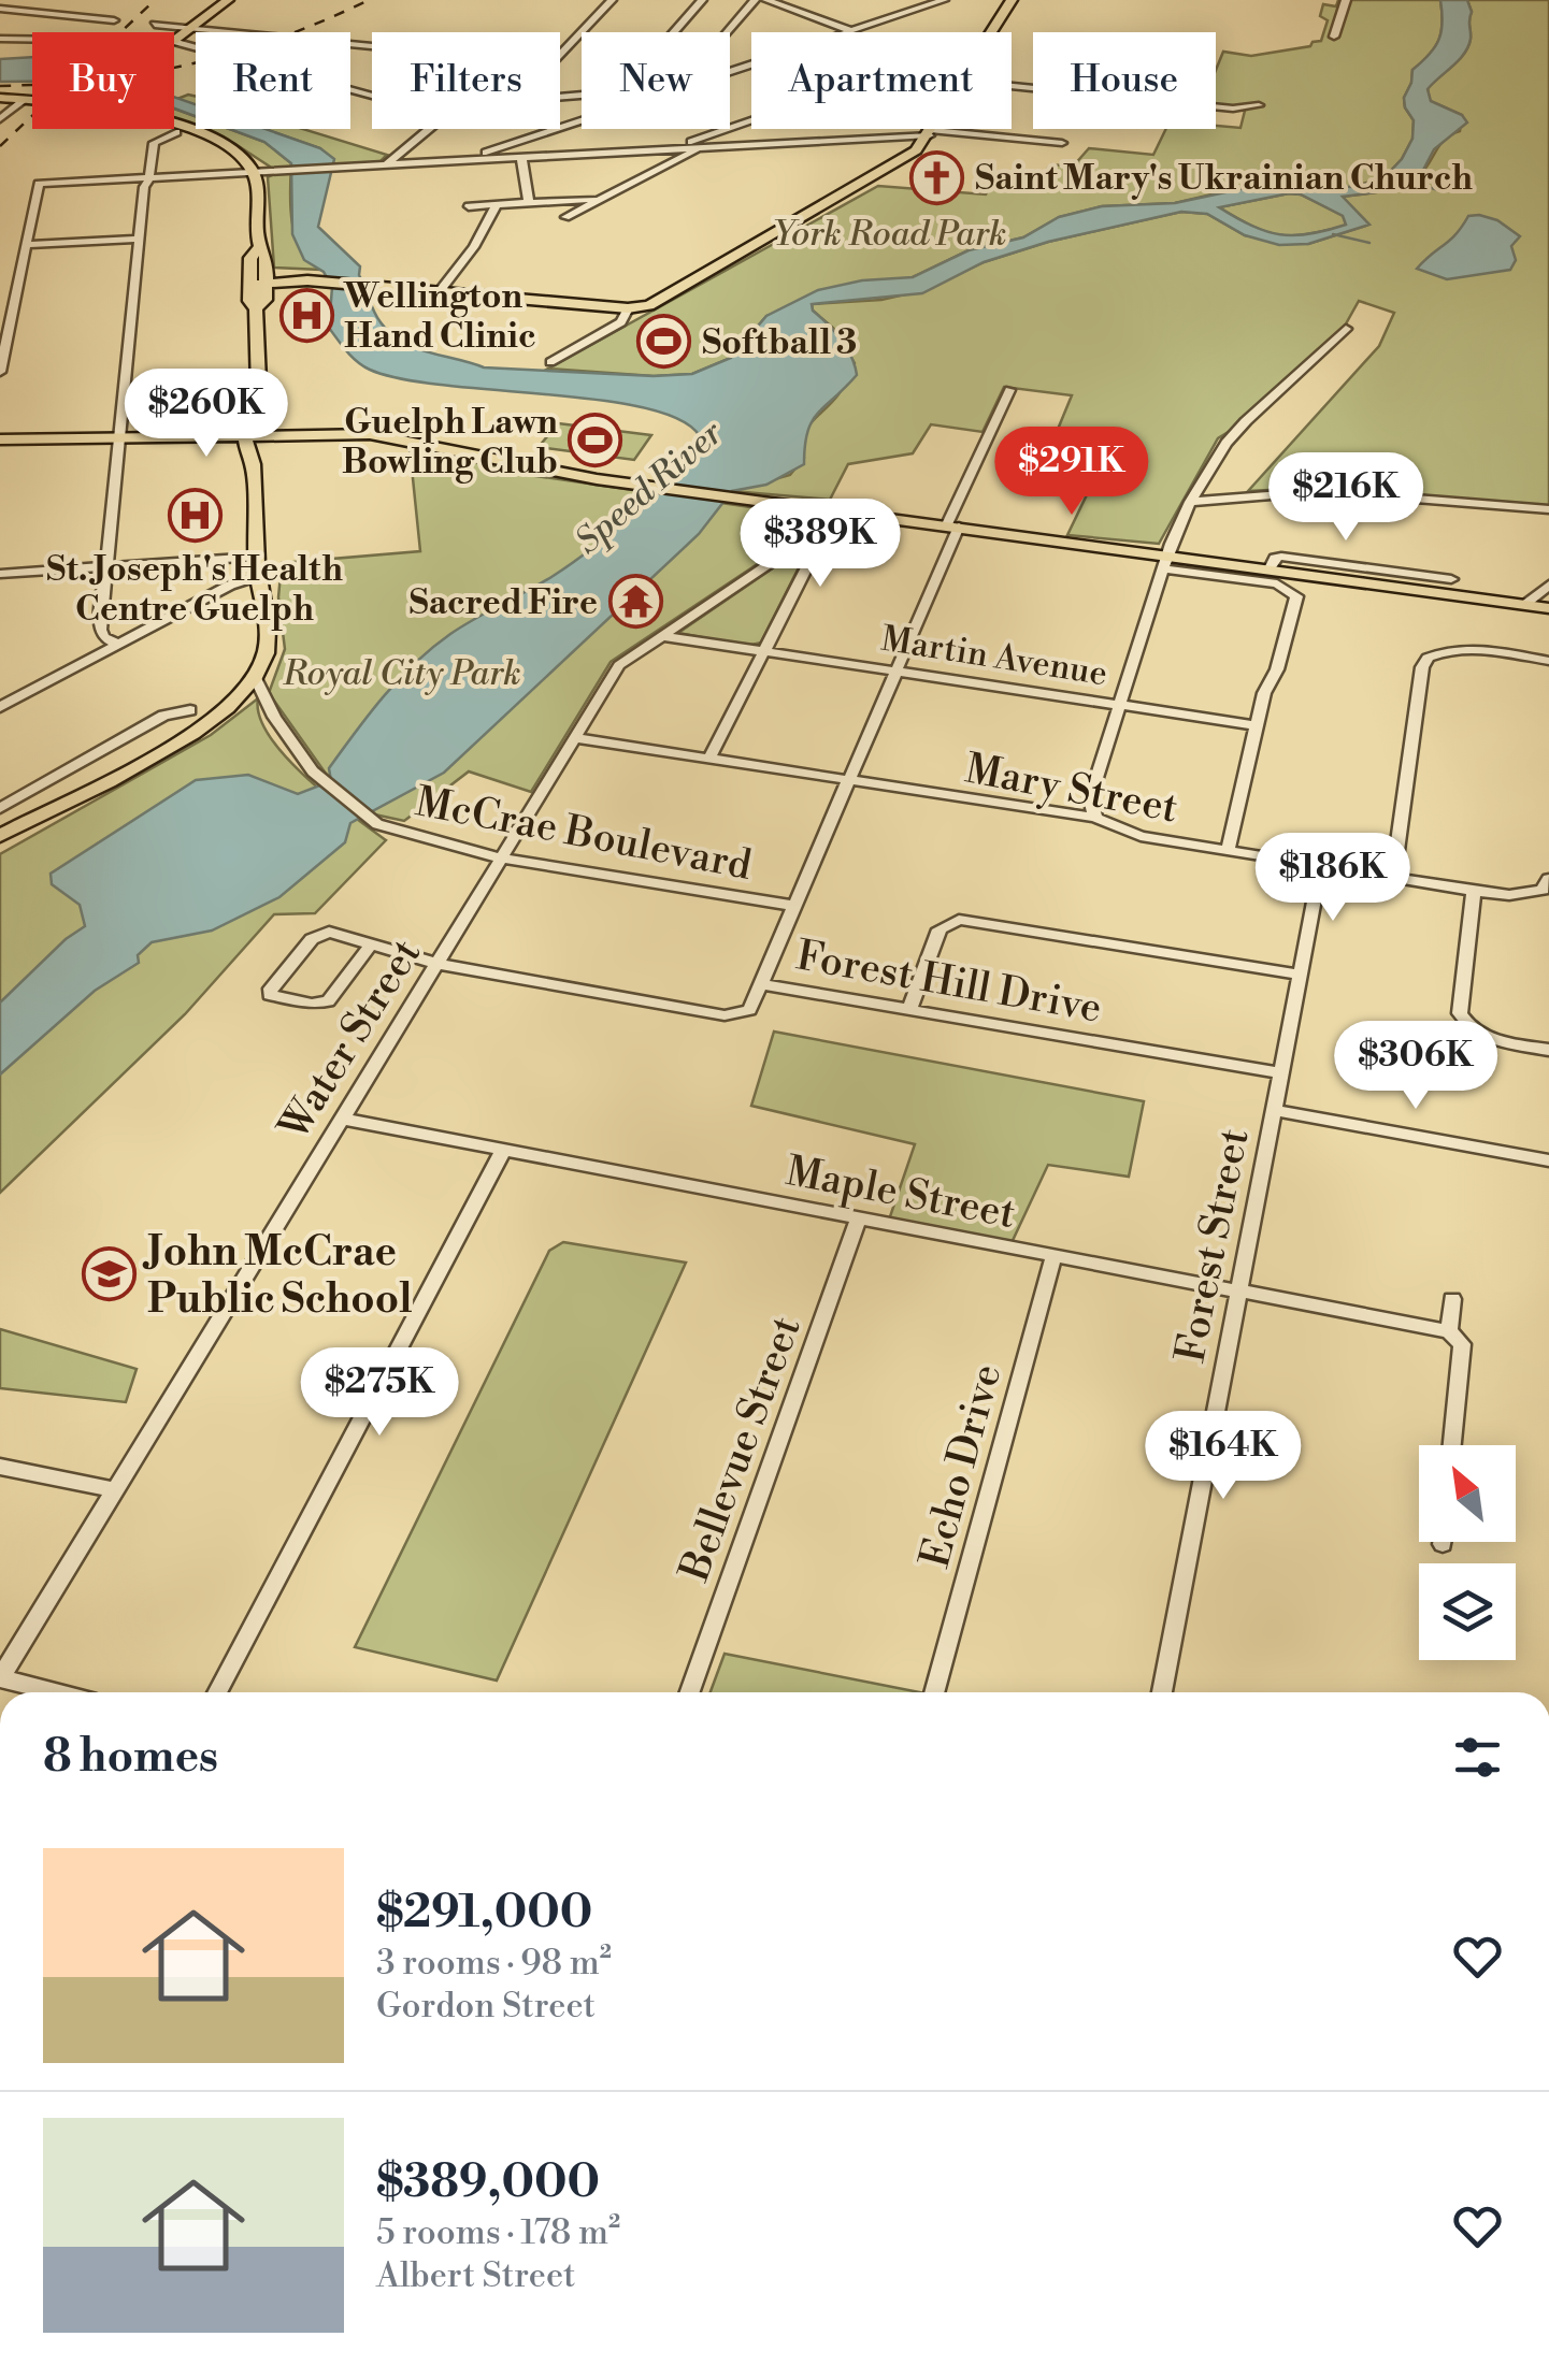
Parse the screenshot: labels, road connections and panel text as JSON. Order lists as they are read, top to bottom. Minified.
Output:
{"streets":{"street":["Martin Avenue","Mary Street","McCrae Boulevard","Forest Hill Drive","Water Street","Maple Street","Forest Street","Bellevue Street","Echo Drive"]},"crossings":[["Martin Avenue","Water Street"],["Mary Street","Water Street"],["Mary Street","Forest Street"],["McCrae Boulevard","Water Street"],["Forest Hill Drive","Water Street"],["Forest Hill Drive","Forest Street"],["Water Street","Maple Street"],["Maple Street","Forest Street"],["Maple Street","Bellevue Street"],["Maple Street","Echo Drive"]],"water":["Speed River"],"parks":["York Road Park","Royal City Park"],"places":{"church":["Saint Mary's Ukrainian Church"],"hospital":["Wellington Hand Clinic","St. Joseph's Health Centre Guelph"],"sports":["Softball 3","Guelph Lawn Bowling Club"],"temple":["Sacred Fire"],"school or university":["John McCrae Public School"]},"north":"top left","page":{"chip":["Buy","Rent","Filters","New","Apartment","House"],"price":["$260K","$291K","$216K","$389K","$186K","$306K","$275K","$164K"],"heading":"8 homes","list":[{"name":"$291,000","note":"3 rooms · 98 m² · Gordon Street"},{"name":"$389,000","note":"5 rooms · 178 m² · Albert Street"}]}}
